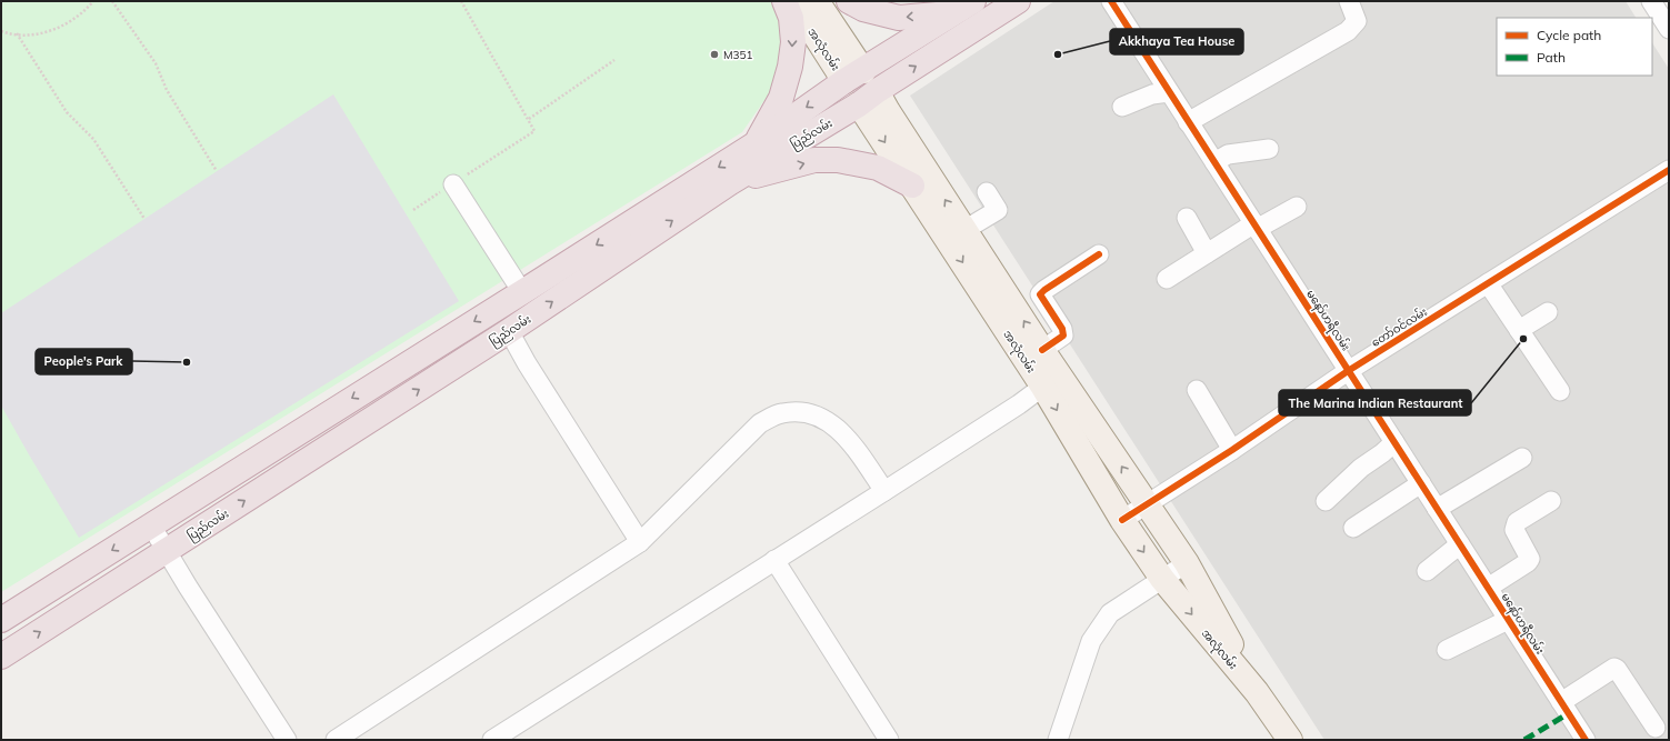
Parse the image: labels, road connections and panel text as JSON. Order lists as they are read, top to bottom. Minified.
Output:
{"streets":{"highway":["အလုံလမ်း","ပြည်လမ်း"],"street":["မနော်ဟရီလမ်း","တော်ဝင်လမ်း"]},"crossings":[["အလုံလမ်း","ပြည်လမ်း"],["အလုံလမ်း","တော်ဝင်လမ်း"],["မနော်ဟရီလမ်း","တော်ဝင်လမ်း"]],"places":["M351","Akkhaya Tea House","The Marina Indian Restaurant","People's Park"],"legend":["Cycle path","Path"]}
